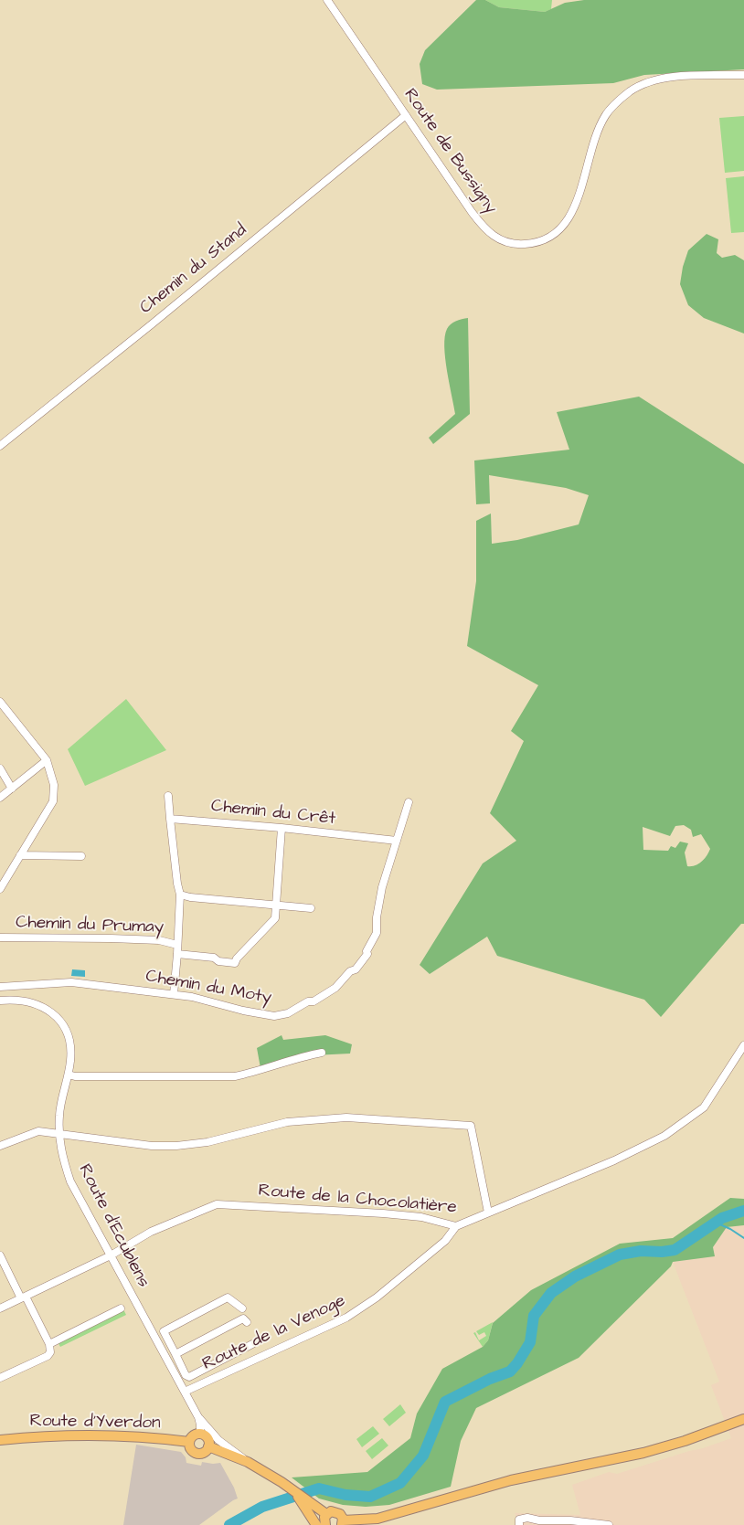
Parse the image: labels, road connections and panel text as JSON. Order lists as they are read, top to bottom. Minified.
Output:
{"streets":{"main road":["Route d'Yverdon"],"street":["Route de Bussigny","Chemin du Stand","Chemin du Crêt","Chemin du Prumay","Chemin du Moty","Route de la Chocolatière","Route d'Ecublens","Route de la Venoge"]},"crossings":[["Route de Bussigny","Chemin du Stand"],["Chemin du Crêt","Chemin du Moty"],["Route de la Chocolatière","Route d'Ecublens"],["Route de la Chocolatière","Route de la Venoge"],["Route d'Ecublens","Route de la Venoge"],["Route d'Ecublens","Route d'Yverdon"]]}
